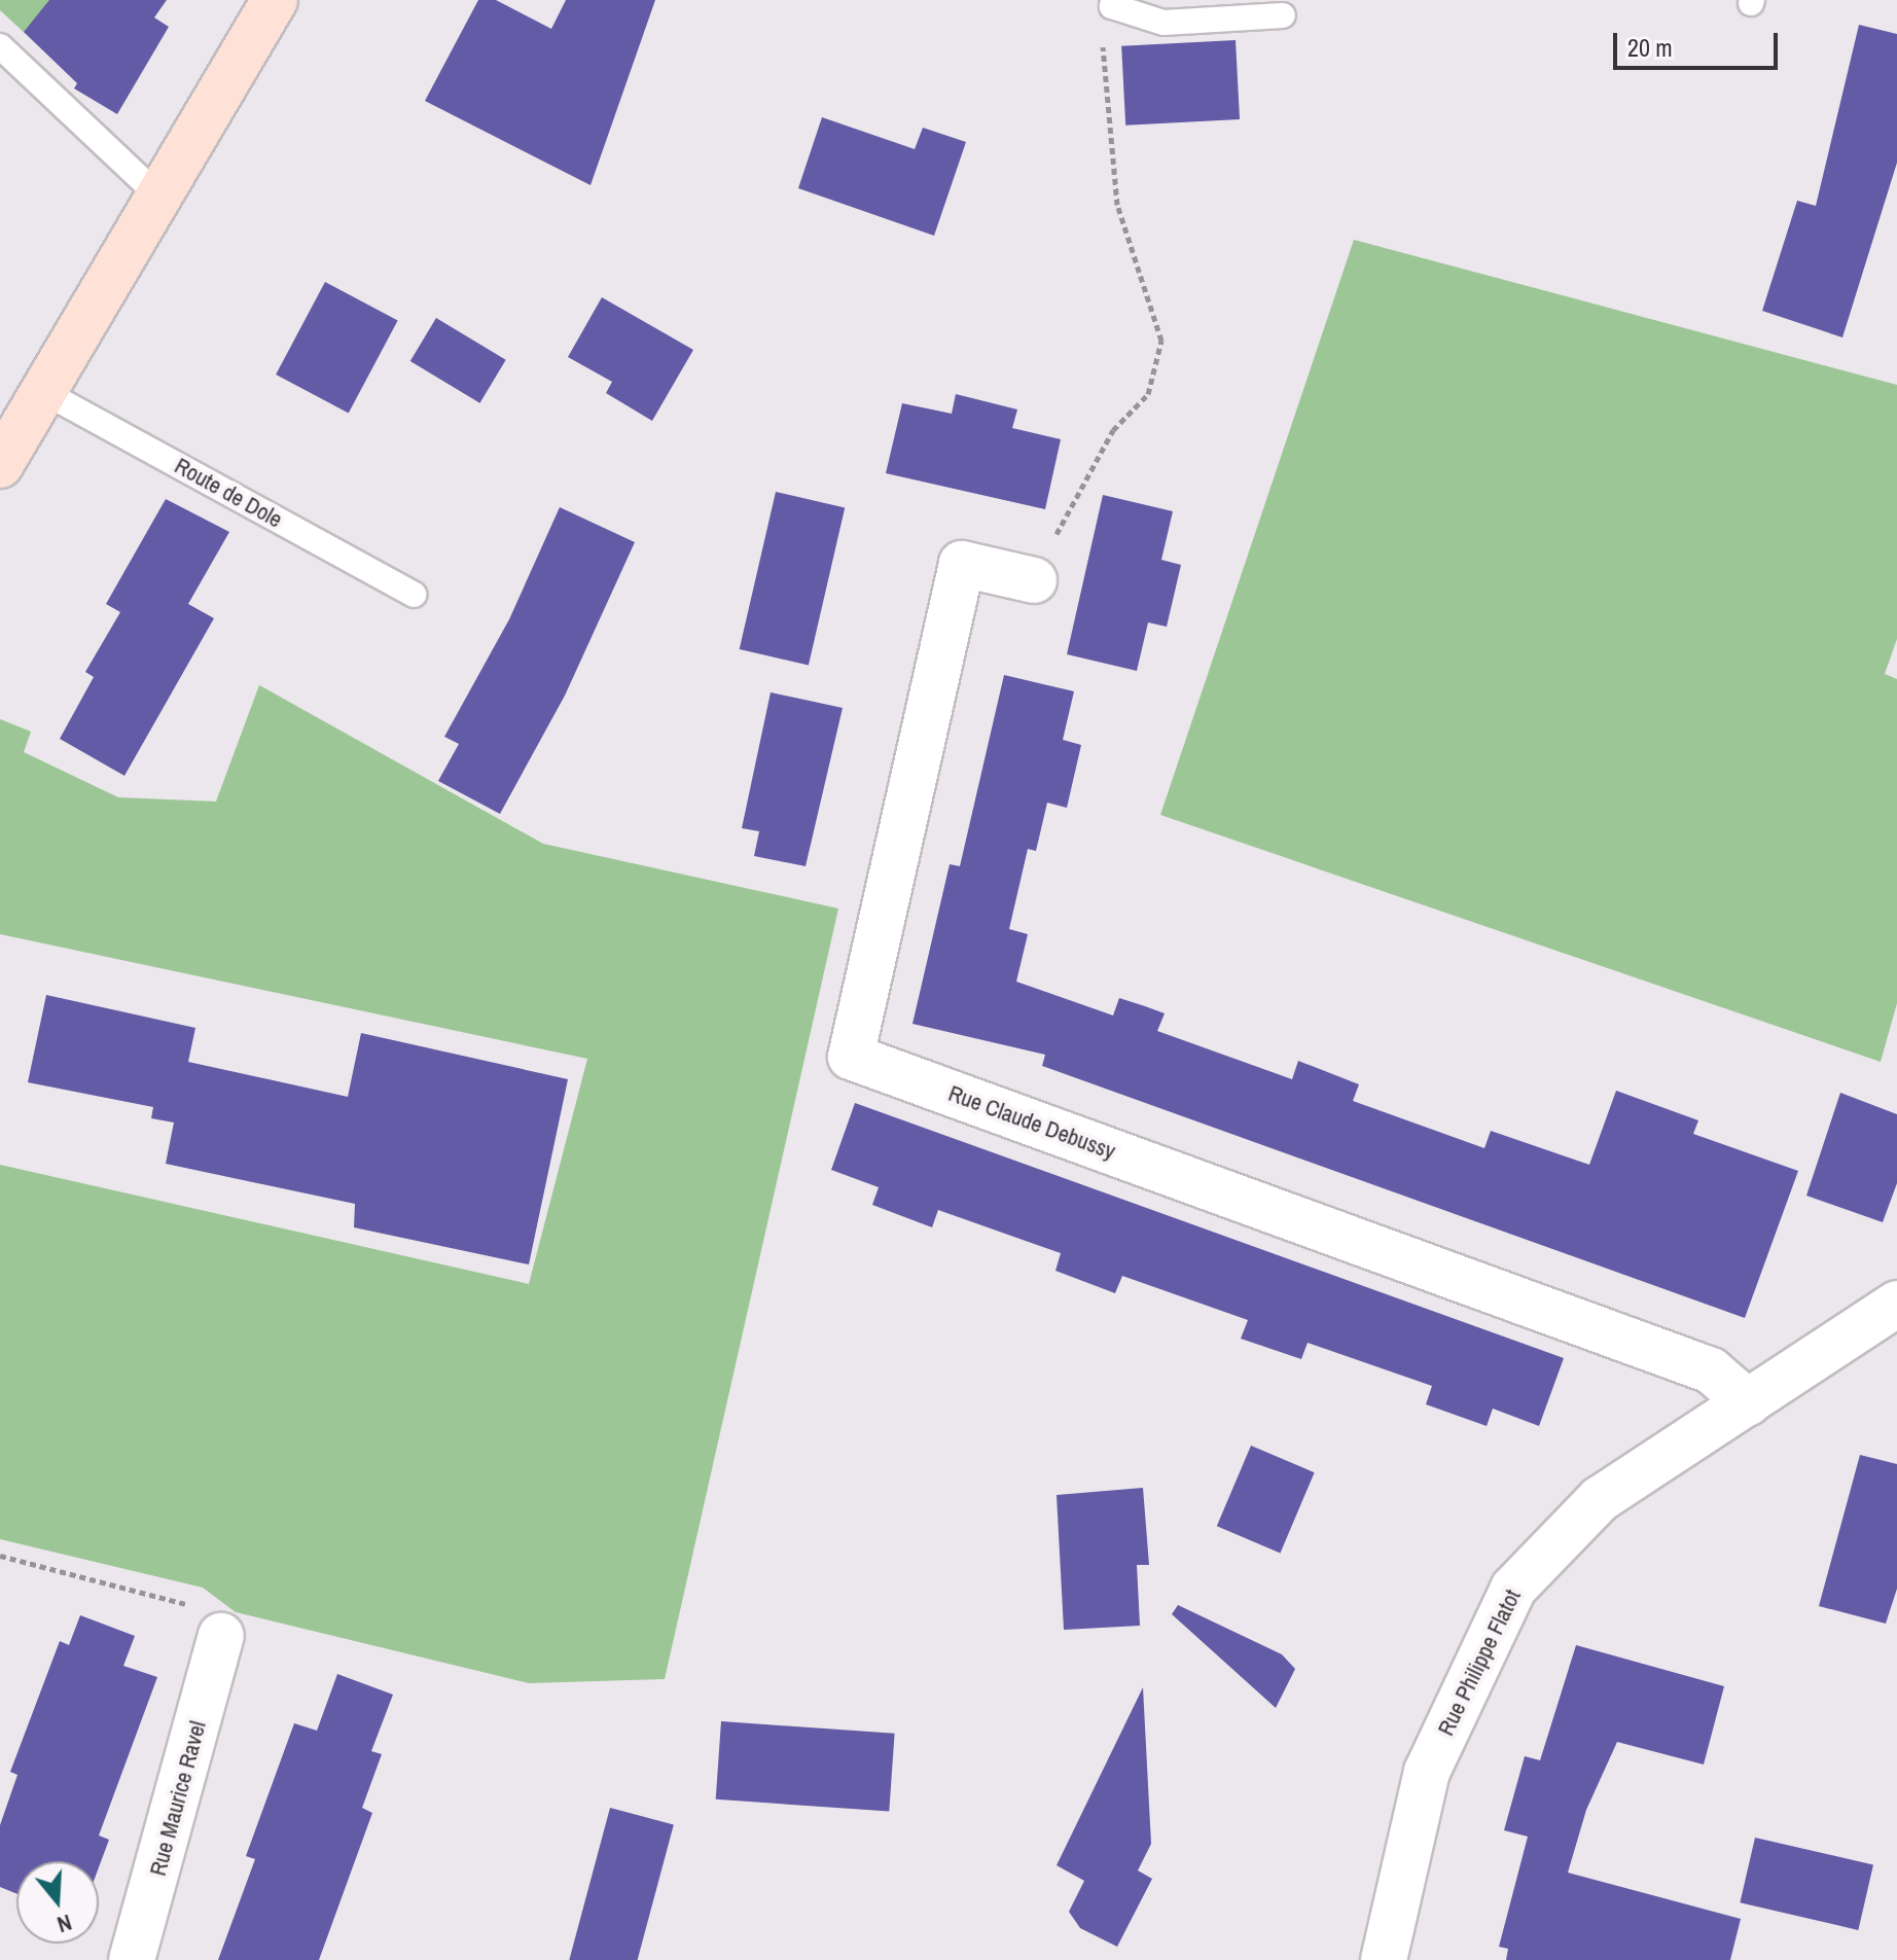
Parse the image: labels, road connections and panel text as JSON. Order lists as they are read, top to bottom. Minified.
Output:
{"streets":{"street":["Rue Claude Debussy","Rue Philippe Flatot","Rue Maurice Ravel"],"lane":["Route de Dole"]},"crossings":[["Rue Claude Debussy","Rue Philippe Flatot"]],"scale_bar":"20 m","north":"bottom"}
